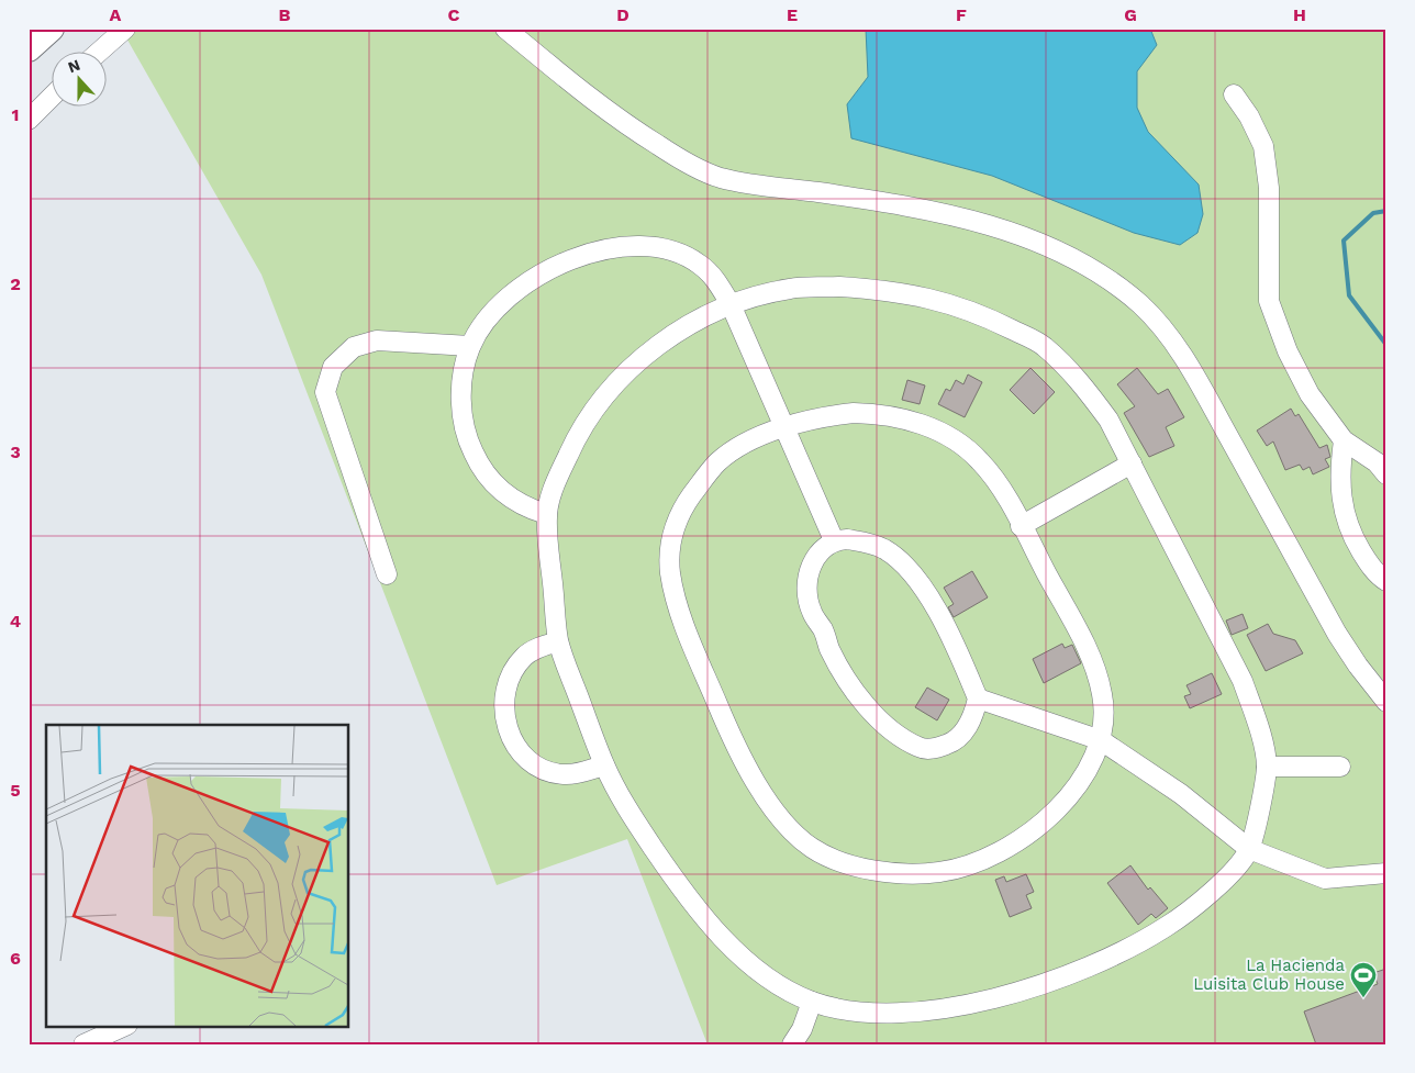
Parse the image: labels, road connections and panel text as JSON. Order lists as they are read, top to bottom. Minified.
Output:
{"places":{"sports":["La Hacienda Luisita Club House"]},"north":"top","grid":{"columns":["A","B","C","D","E","F","G","H"],"rows":["1","2","3","4","5","6"]}}
